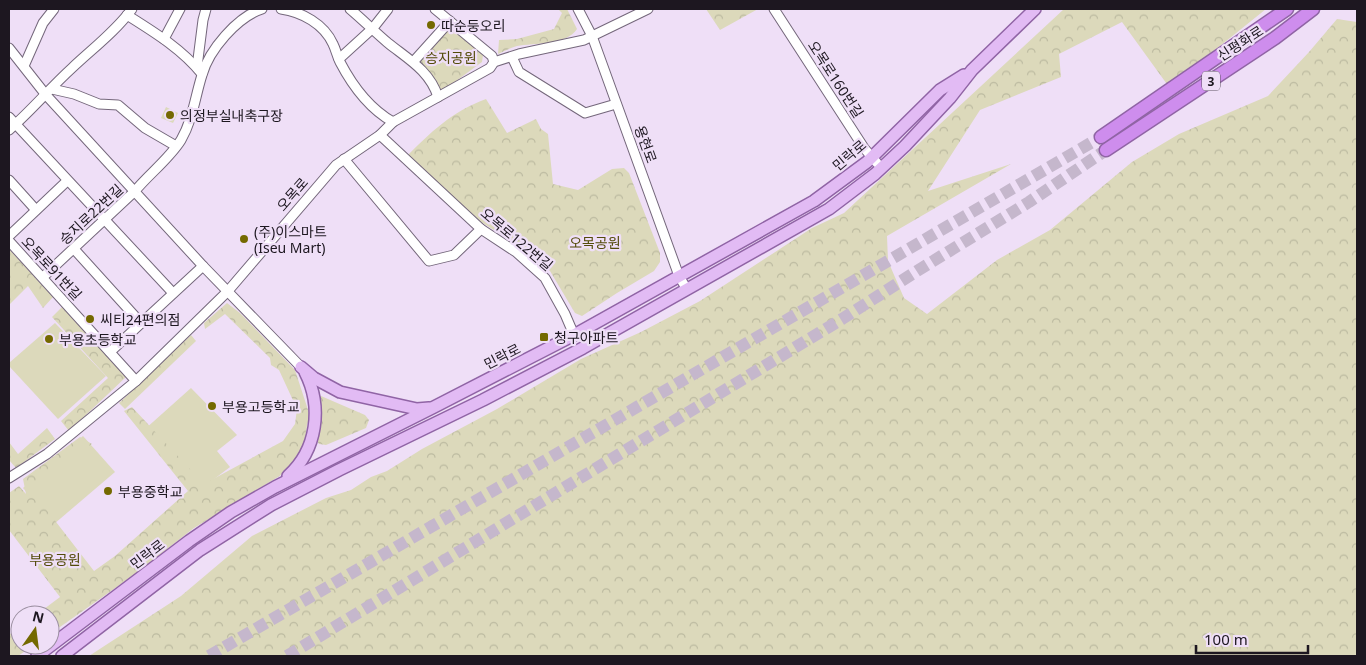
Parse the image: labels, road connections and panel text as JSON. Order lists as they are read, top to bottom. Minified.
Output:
{"streets":{"highway":["신평화로","3"],"main road":["민락로"],"street":["오목로160번길","용현로","오목로","승지로22번길","오목로122번길","오목로91번길"]},"crossings":[["용현로","민락로"],["용현로","오목로"],["민락로","오목로122번길"],["오목로","오목로122번길"],["오목로","오목로91번길"],["승지로22번길","오목로91번길"]],"parks":["승지공원","오목공원","부용공원"],"places":{"other":["따순둥오리","의정부실내축구장","(주)이스마트 (Iseu Mart)","씨티24편의점","부용초등학교","부용고등학교","부용중학교"],"transit":["청구아파트"]},"scale_bar":"100 m","north":"top"}
